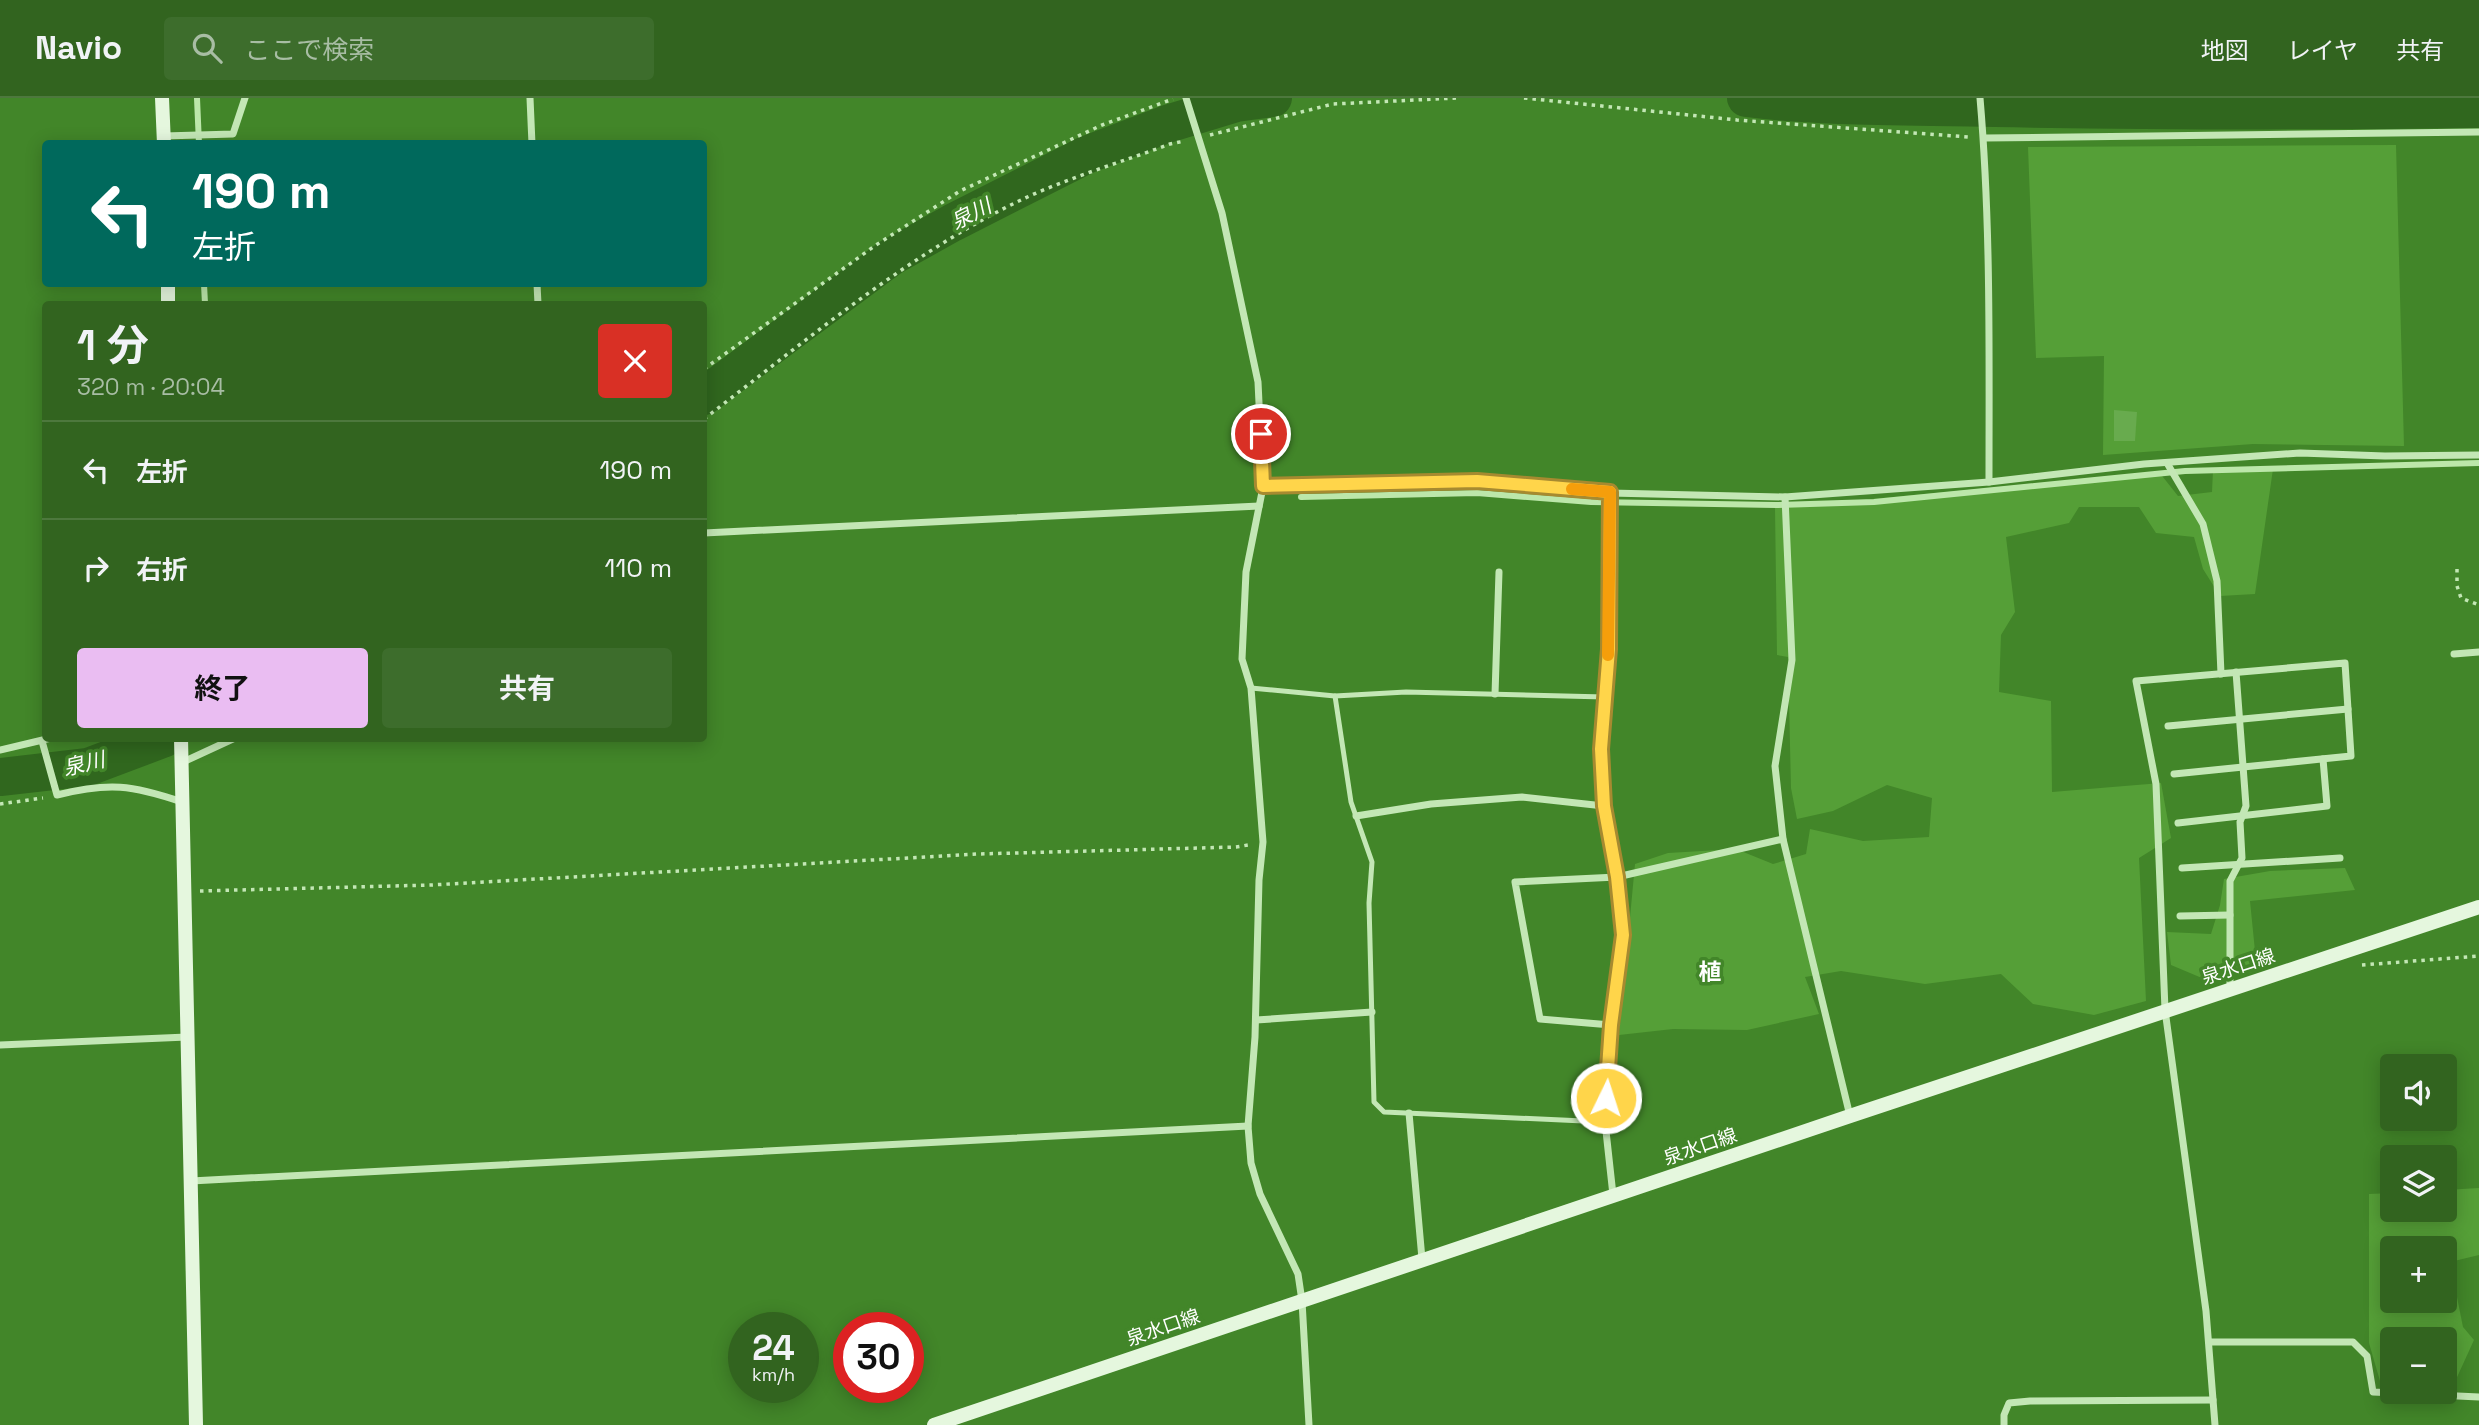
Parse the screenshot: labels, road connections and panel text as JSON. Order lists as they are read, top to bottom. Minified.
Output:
{"streets":{"main road":["泉水口線"]},"districts":["植"],"water":["泉川"],"page":{"header":"Navio","search":"ここで検索","nav":["地図","レイヤ","共有"],"turn":["190 m","左折"],"heading":["1 分","320 m · 20:04"],"list":[{"name":"左折","value":"190 m"},{"name":"右折","value":"110 m"}],"buttons":["終了","共有"],"map_buttons":["+","−"],"speed":"24 km/h","limit":"30"}}
